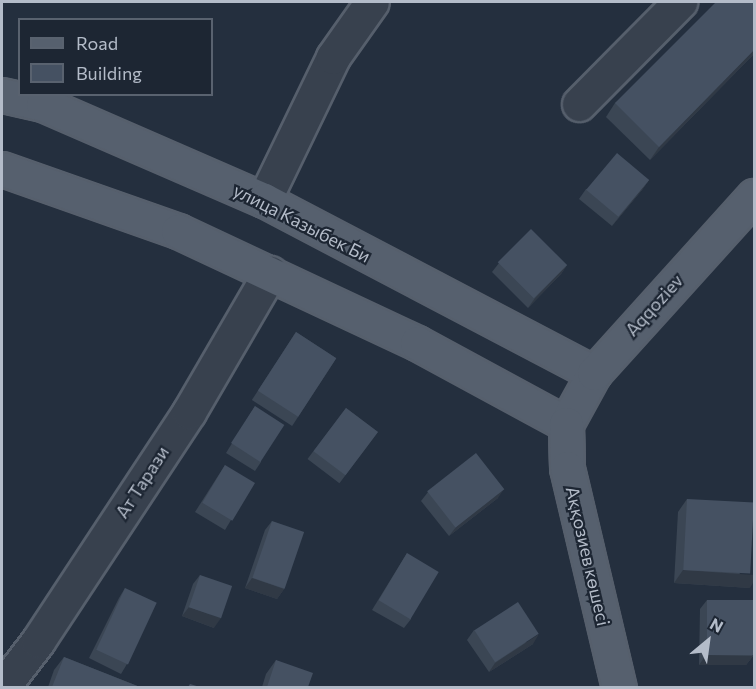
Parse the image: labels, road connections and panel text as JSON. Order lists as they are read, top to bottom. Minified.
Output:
{"streets":{"main road":["улица Казыбек Би","Aqqoziev","Аққозиев көшесі"],"street":["Ат Тарази"]},"crossings":[["улица Казыбек Би","Aqqoziev"],["Aqqoziev","Аққозиев көшесі"]],"legend":["Road","Building"],"north":"top right"}
